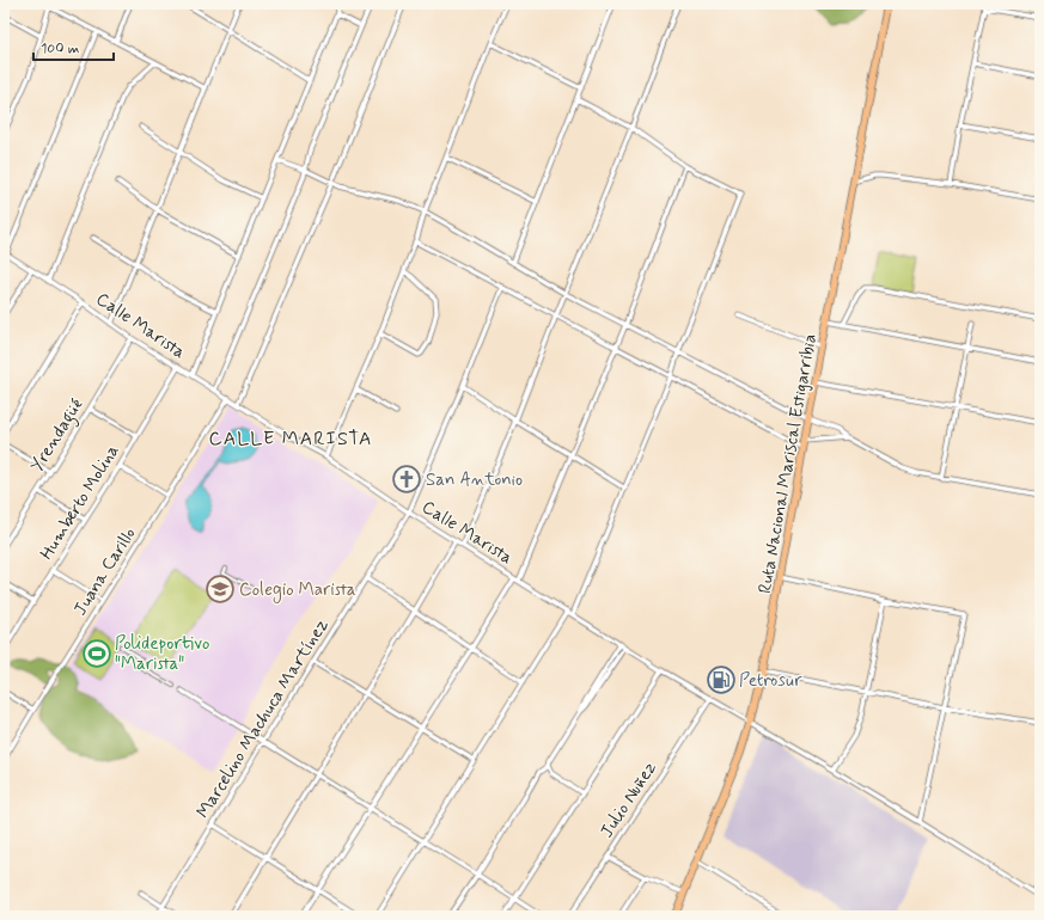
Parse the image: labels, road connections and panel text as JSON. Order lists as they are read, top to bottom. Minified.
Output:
{"streets":{"main road":["Ruta Nacional Mariscal Estigarribia"],"street":["Calle Marista","Yrendagüé","Humberto Molina","Juana Carillo","Marcelino Machuca Martínez","Julio Nuñez"]},"crossings":[["Calle Marista","Yrendagüé"],["Calle Marista","Ruta Nacional Mariscal Estigarribia"],["Calle Marista","Humberto Molina"],["Calle Marista","Juana Carillo"],["Calle Marista","Marcelino Machuca Martínez"],["Calle Marista","Julio Nuñez"]],"districts":["CALLE MARISTA"],"places":{"church":["San Antonio"],"school or university":["Colegio Marista"],"sports":["Polideportivo \"Marista\""],"fuel station":["Petrosur"]},"scale_bar":"100 m"}
